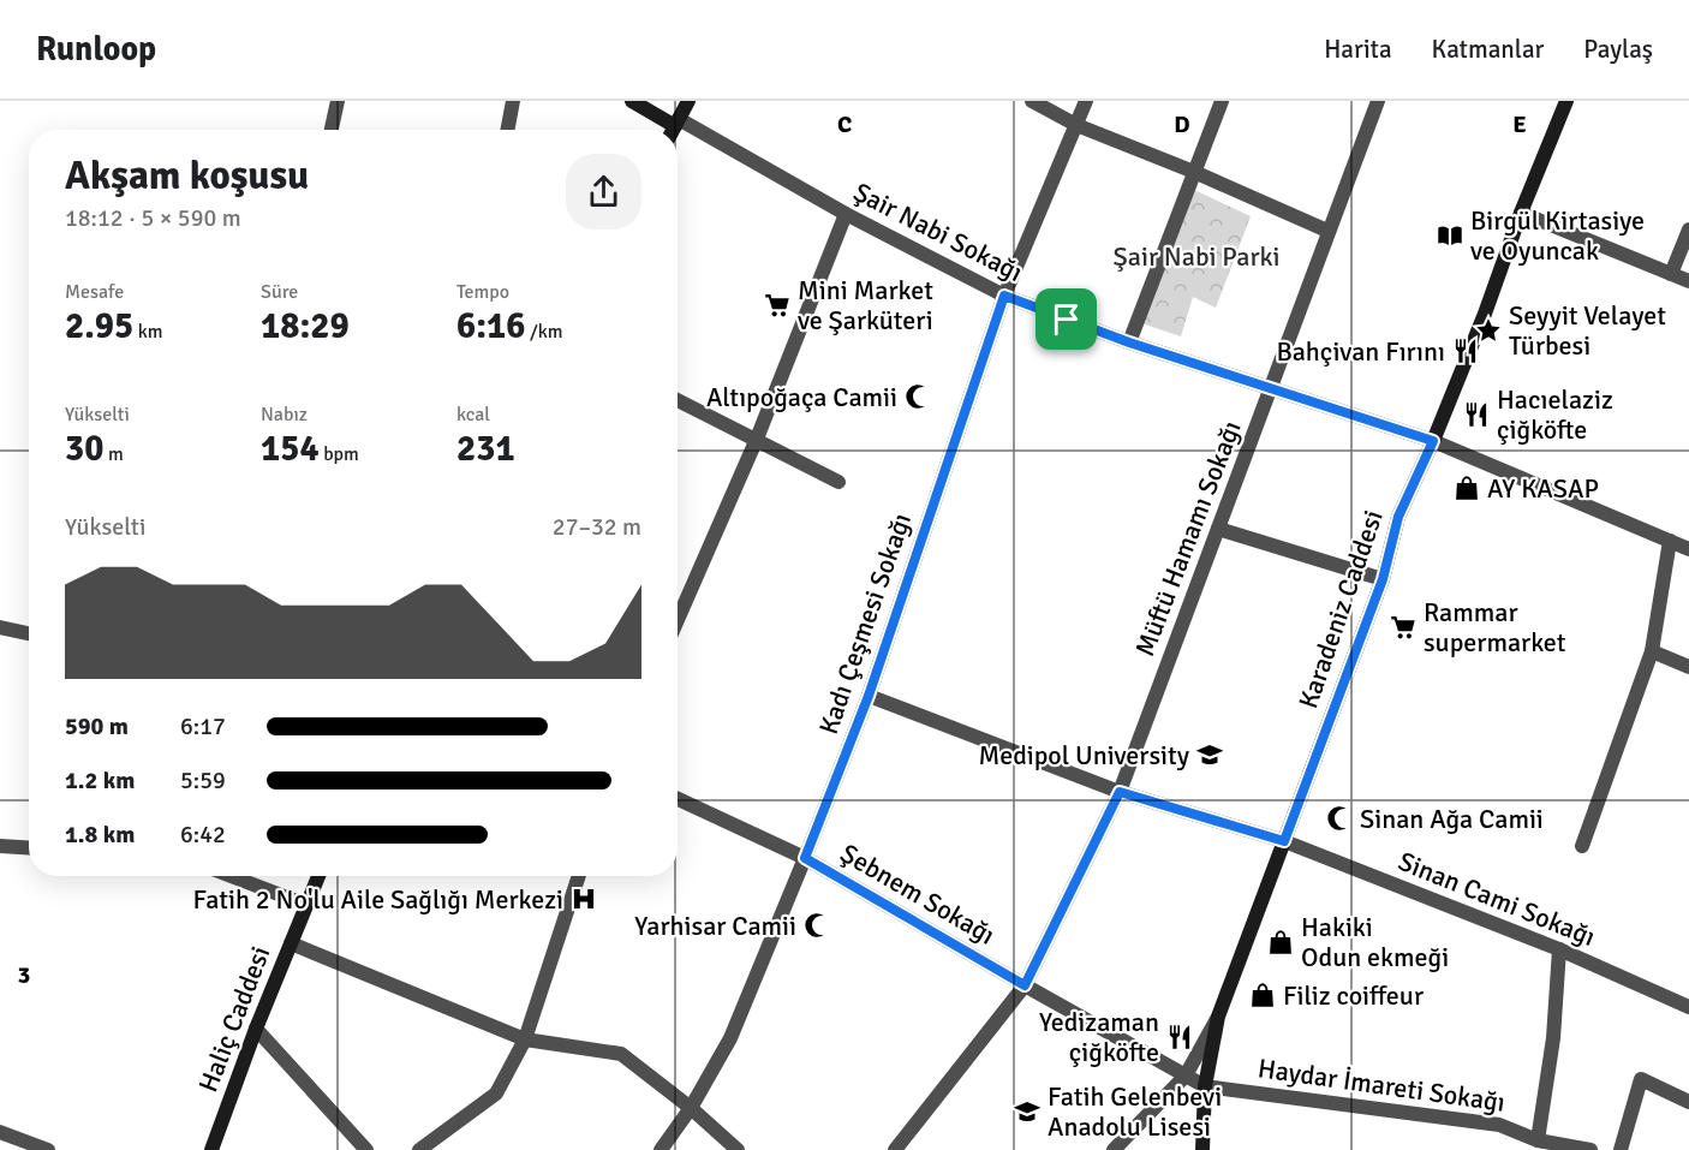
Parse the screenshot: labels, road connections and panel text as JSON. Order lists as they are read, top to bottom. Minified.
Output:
{"streets":{"street":["Şair Nabi Sokağı","Müftü Hamamı Sokağı","Karadeniz Caddesi","Kadı Çeşmesi Sokağı","Şebnem Sokağı","Sinan Cami Sokağı","Haliç Caddesi","Haydar İmareti Sokağı"]},"crossings":[["Şair Nabi Sokağı","Müftü Hamamı Sokağı"],["Şair Nabi Sokağı","Karadeniz Caddesi"],["Şair Nabi Sokağı","Kadı Çeşmesi Sokağı"],["Müftü Hamamı Sokağı","Şebnem Sokağı"],["Müftü Hamamı Sokağı","Sinan Cami Sokağı"],["Karadeniz Caddesi","Şebnem Sokağı"],["Karadeniz Caddesi","Sinan Cami Sokağı"],["Karadeniz Caddesi","Haydar İmareti Sokağı"],["Kadı Çeşmesi Sokağı","Şebnem Sokağı"],["Kadı Çeşmesi Sokağı","Sinan Cami Sokağı"],["Şebnem Sokağı","Haydar İmareti Sokağı"]],"parks":["Şair Nabi Parki"],"places":{"library":["Birgül Kirtasiye ve Oyuncak"],"supermarket":["Mini Market ve Şarküteri","Rammar supermarket"],"place":["Seyyit Velayet Türbesi"],"restaurant":["Bahçivan Fırını","Hacıelaziz çiğköfte","Yedizaman çiğköfte"],"mosque":["Altıpoğaça Camii","Sinan Ağa Camii","Yarhisar Camii"],"shop":["AY KASAP","Hakiki Odun ekmeği","Filiz coiffeur"],"school or university":["Medipol University","Fatih Gelenbevi Anadolu Lisesi"],"hospital":["Fatih 2 No'lu Aile Sağlığı Merkezi"]},"page":{"header":"Runloop","nav":["Harita","Katmanlar","Paylaş"],"heading":["Akşam koşusu","18:12 · 5 × 590 m"],"stats":[["Mesafe","2.95 km"],["Süre","18:29"],["Tempo","6:16 /km"],["Yükselti","30 m"],["Nabız","154 bpm"],["kcal","231"]],"chart":["Yükselti","27–32 m"],"list":[{"name":"590 m","note":"6:17"},{"name":"1.2 km","note":"5:59"},{"name":"1.8 km","note":"6:42"}]},"grid":{"columns":["C","D","E"],"rows":["3"]}}
